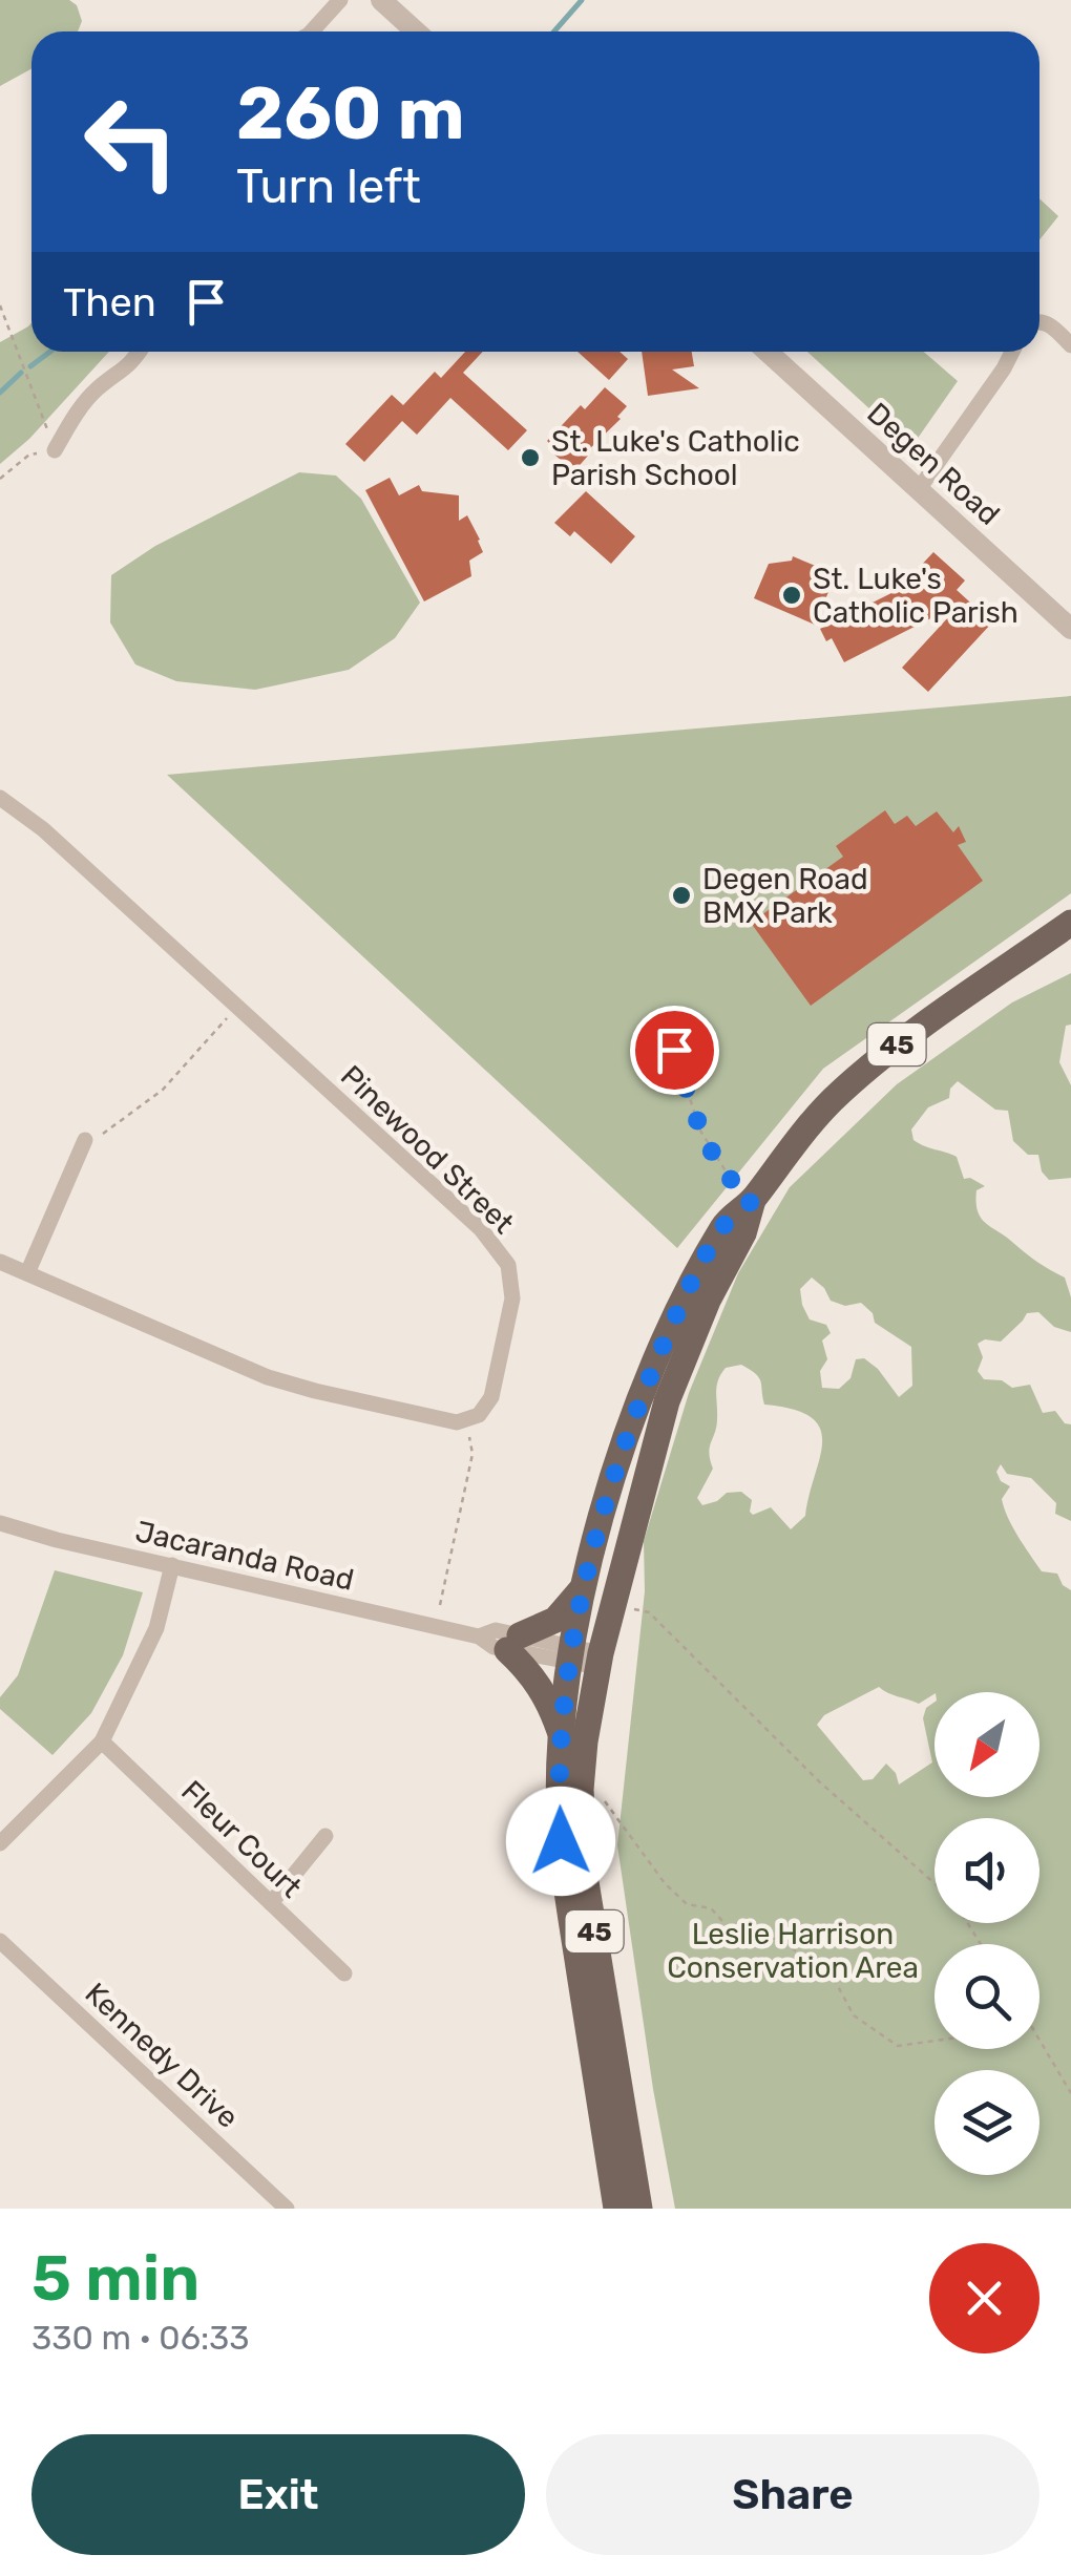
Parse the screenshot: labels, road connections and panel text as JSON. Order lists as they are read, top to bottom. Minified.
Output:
{"streets":{"main road":["45"],"street":["Degen Road","Pinewood Street","Jacaranda Road","Fleur Court","Kennedy Drive"]},"crossings":[["45","Jacaranda Road"]],"parks":["Leslie Harrison Conservation Area"],"places":["St. Luke's Catholic Parish School","St. Luke's Catholic Parish","Degen Road BMX Park"],"north":"bottom left","page":{"turn":["260 m","Turn left"],"then":"Then","heading":["5 min","330 m · 06:33"],"buttons":["Exit","Share"]}}
